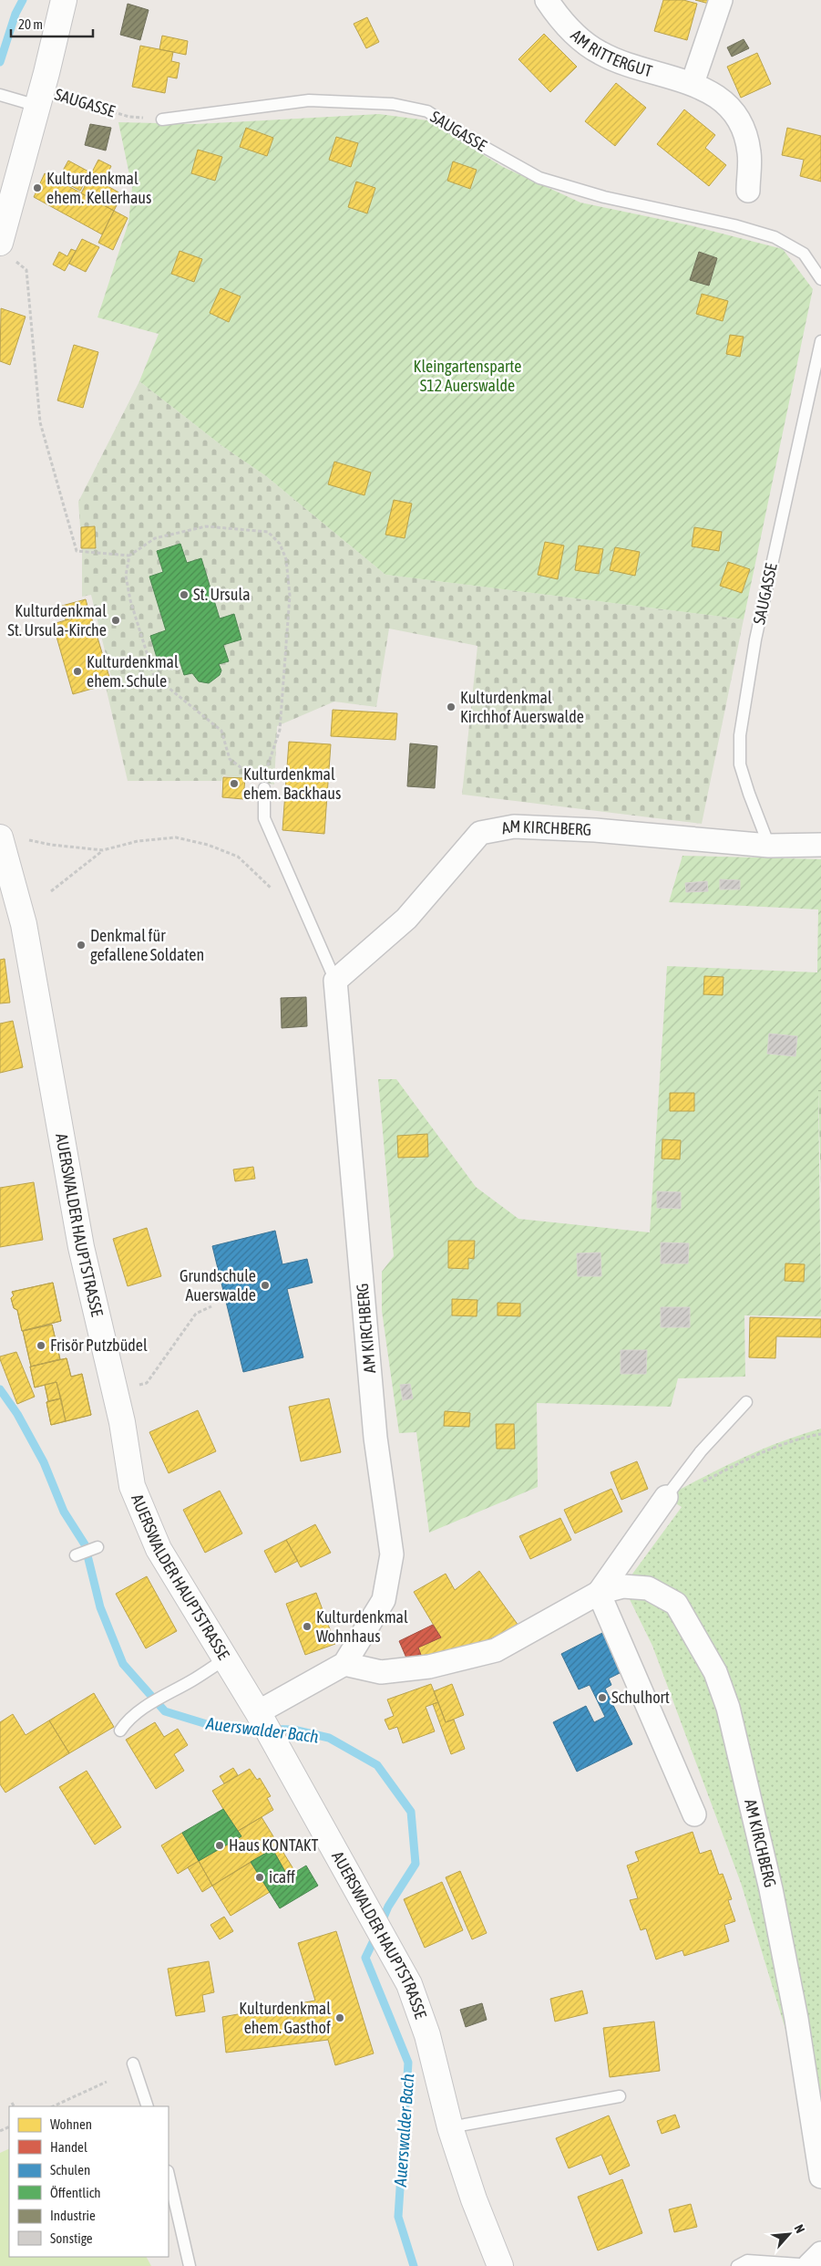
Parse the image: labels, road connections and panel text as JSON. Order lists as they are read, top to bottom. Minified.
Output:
{"streets":{"main road":["AUERSWALDER HAUPTSTRASSE"],"street":["AM RITTERGUT","AM KIRCHBERG"],"lane":["SAUGASSE"]},"crossings":[["SAUGASSE","AM KIRCHBERG"],["AM KIRCHBERG","AUERSWALDER HAUPTSTRASSE"]],"water":["Auerswalder Bach"],"parks":["Kleingartensparte S12 Auerswalde"],"places":["Kulturdenkmal ehem. Kellerhaus","St. Ursula","Kulturdenkmal St. Ursula-Kirche","Kulturdenkmal ehem. Schule","Kulturdenkmal Kirchhof Auerswalde","Kulturdenkmal ehem. Backhaus","Denkmal für gefallene Soldaten","Grundschule Auerswalde","Frisör Putzbüdel","Kulturdenkmal Wohnhaus","Schulhort","Haus KONTAKT","icaff","Kulturdenkmal ehem. Gasthof"],"legend":["Wohnen","Handel","Schulen","Öffentlich","Industrie","Sonstige"],"scale_bar":"20 m","north":"top right"}
